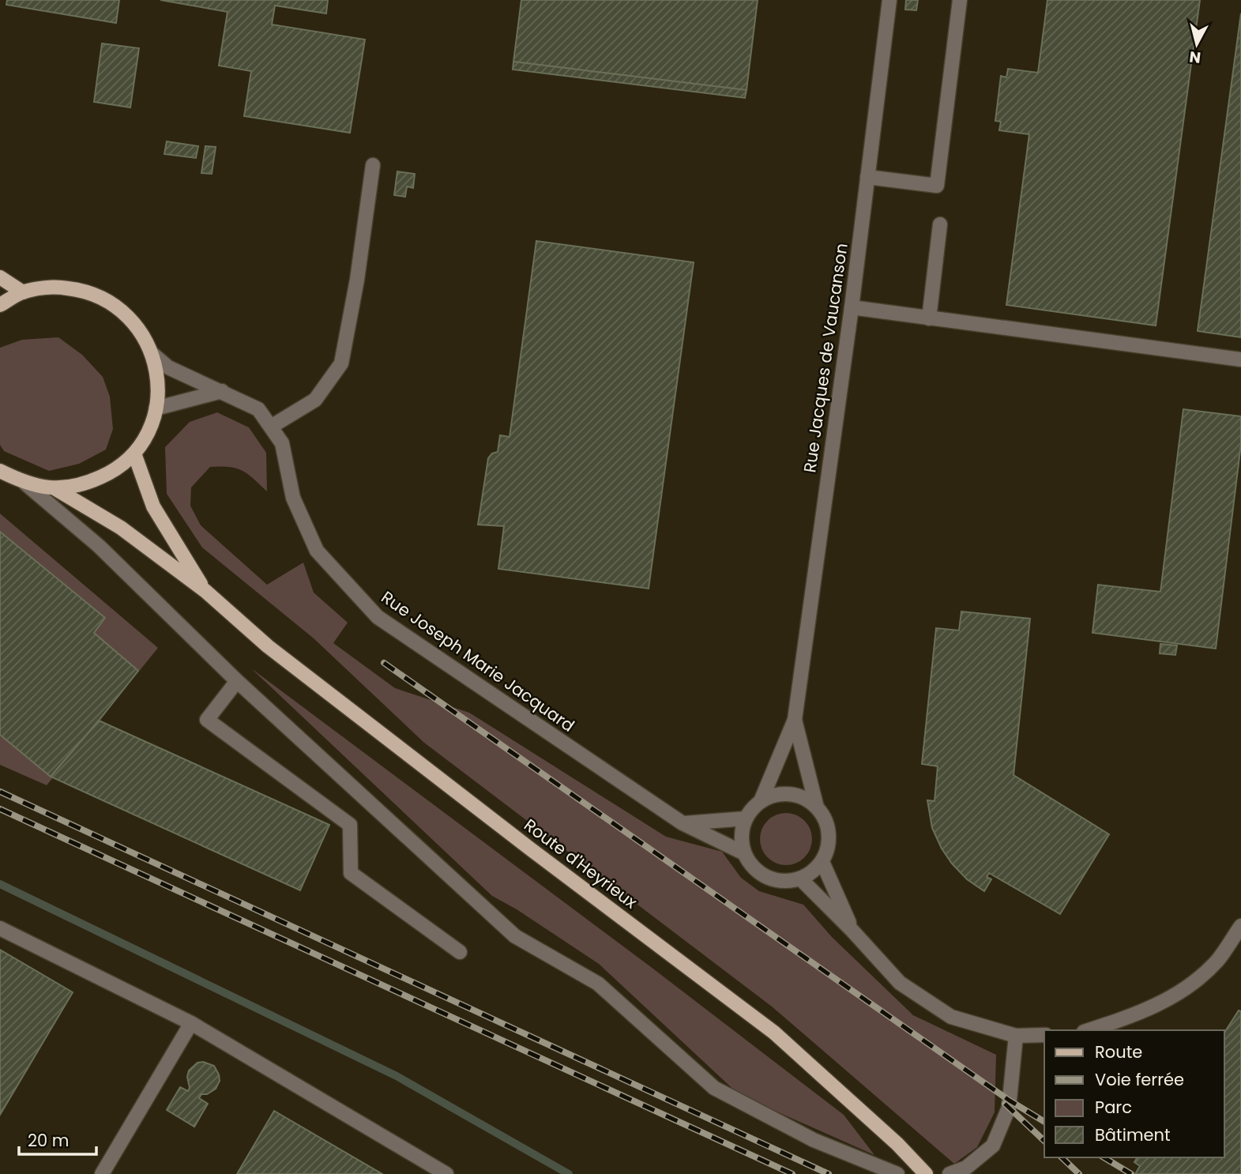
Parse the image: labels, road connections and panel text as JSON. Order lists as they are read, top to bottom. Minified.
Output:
{"streets":{"main road":["Route d'Heyrieux"],"street":["Rue Jacques de Vaucanson","Rue Joseph Marie Jacquard"]},"crossings":[["Rue Jacques de Vaucanson","Rue Joseph Marie Jacquard"]],"legend":["Route","Voie ferrée","Parc","Bâtiment"],"scale_bar":"20 m","north":"bottom"}
